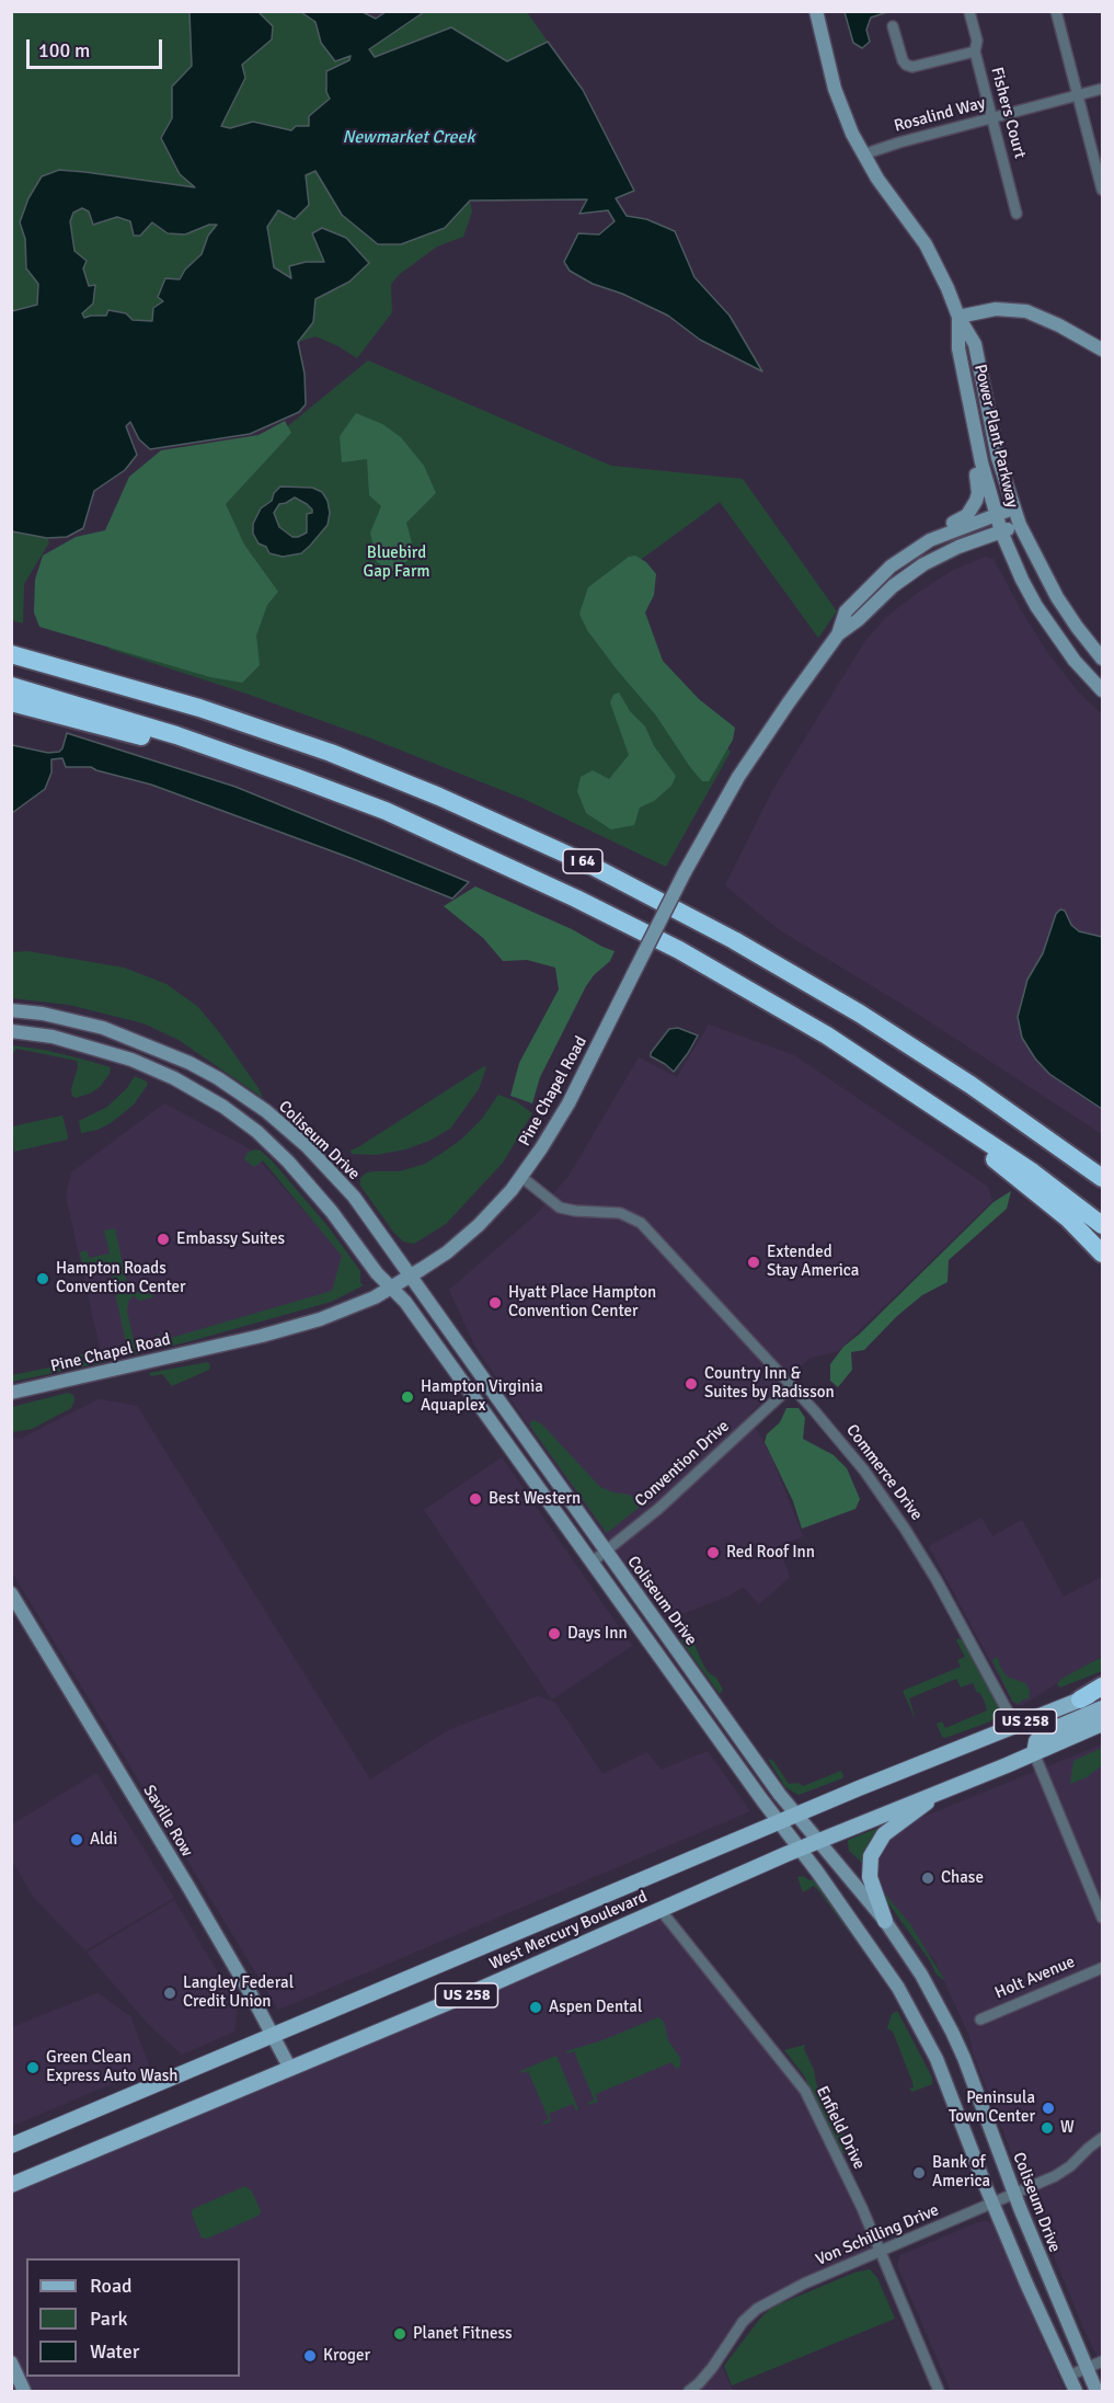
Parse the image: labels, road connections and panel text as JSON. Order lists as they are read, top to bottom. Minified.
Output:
{"streets":{"highway":["I 64"],"main road":["US 258","West Mercury Boulevard"],"street":["Fishers Court","Rosalind Way","Power Plant Parkway","Pine Chapel Road","Coliseum Drive","Convention Drive","Commerce Drive","Saville Row","Holt Avenue","Enfield Drive","Von Schilling Drive"]},"crossings":[["Fishers Court","Rosalind Way"],["Rosalind Way","Power Plant Parkway"],["Power Plant Parkway","Pine Chapel Road"],["Pine Chapel Road","Coliseum Drive"],["Pine Chapel Road","Commerce Drive"],["Coliseum Drive","Convention Drive"],["Coliseum Drive","West Mercury Boulevard"],["Coliseum Drive","Von Schilling Drive"],["Convention Drive","Commerce Drive"],["Commerce Drive","West Mercury Boulevard"],["Saville Row","West Mercury Boulevard"],["West Mercury Boulevard","Enfield Drive"],["Enfield Drive","Von Schilling Drive"]],"water":["Newmarket Creek"],"parks":["Bluebird Gap Farm"],"places":["Embassy Suites","Extended Stay America","Hampton Roads Convention Center","Hyatt Place Hampton Convention Center","Country Inn & Suites by Radisson","Hampton Virginia Aquaplex","Best Western","Red Roof Inn","Days Inn","Aldi","Chase","Langley Federal Credit Union","Aspen Dental","Green Clean Express Auto Wash","Peninsula Town Center","W","Bank of America","Planet Fitness","Kroger"],"legend":["Road","Park","Water"],"scale_bar":"100 m"}
